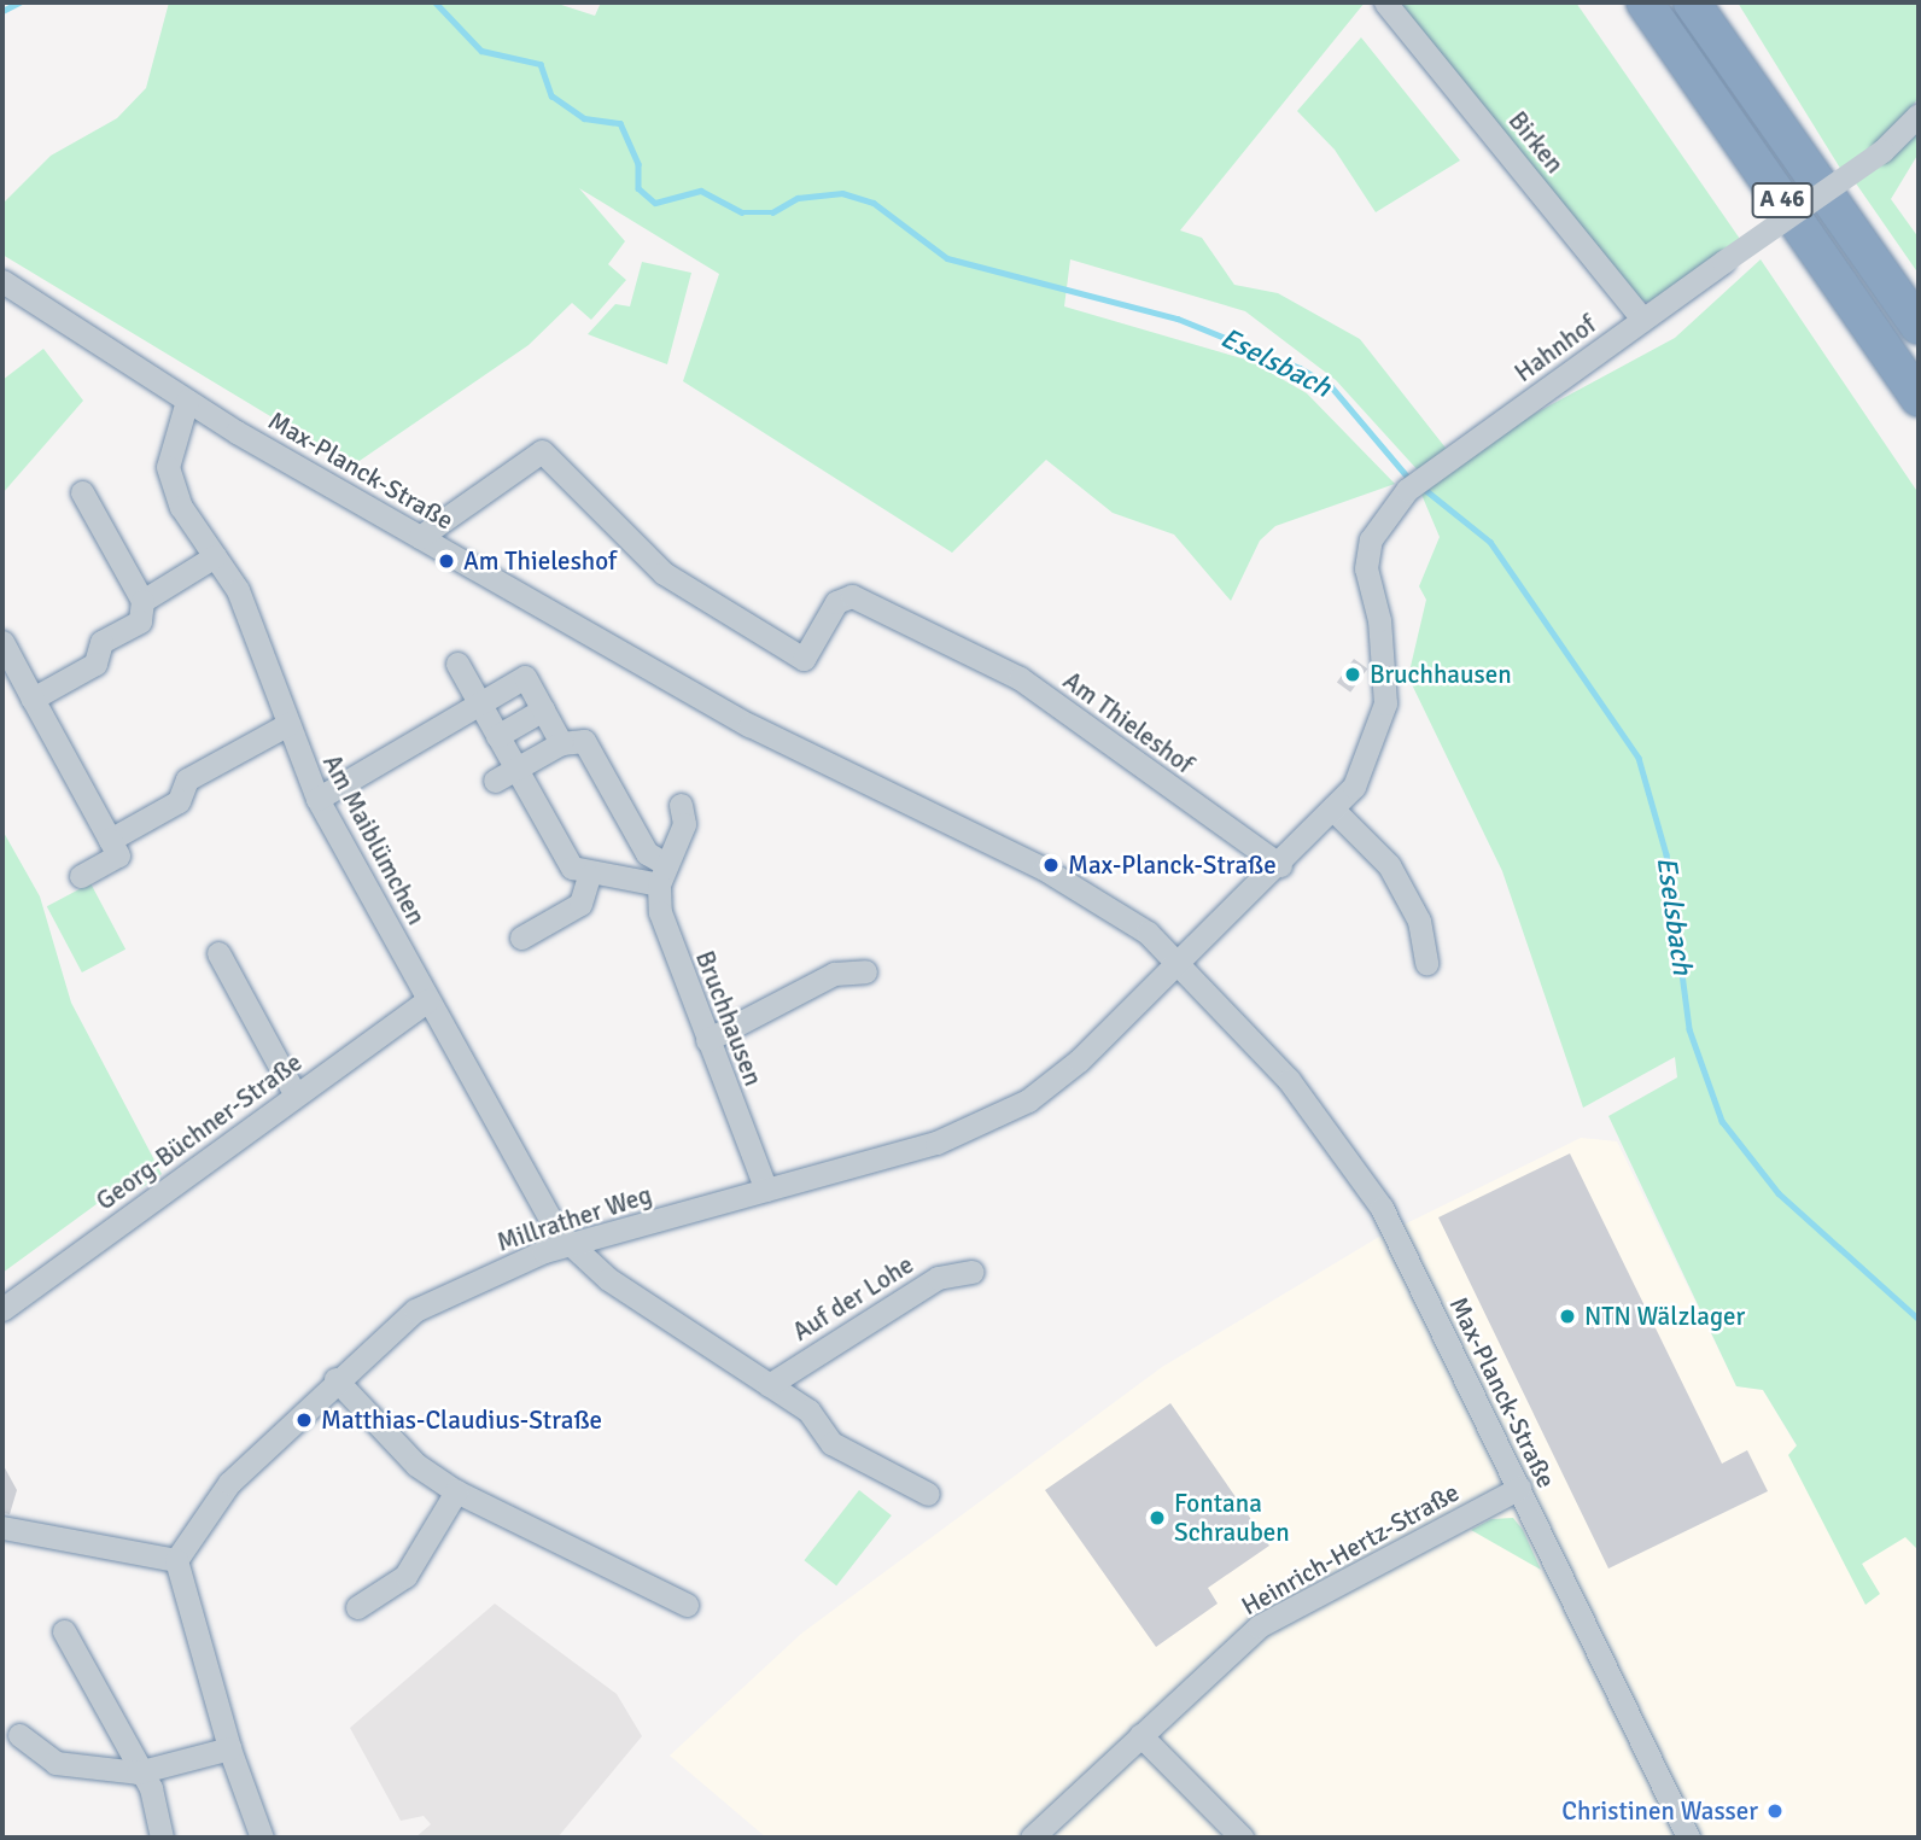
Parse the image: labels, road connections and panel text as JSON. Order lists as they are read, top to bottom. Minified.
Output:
{"streets":{"highway":["A 46"],"street":["Birken","Hahnhof","Max-Planck-Straße","Am Thieleshof","Am Maiblümchen","Bruchhausen","Georg-Büchner-Straße","Millrather Weg","Auf der Lohe","Heinrich-Hertz-Straße"]},"crossings":[["Birken","Hahnhof"],["Hahnhof","Millrather Weg"],["Max-Planck-Straße","Am Thieleshof"],["Max-Planck-Straße","Am Maiblümchen"],["Max-Planck-Straße","Millrather Weg"],["Max-Planck-Straße","Heinrich-Hertz-Straße"],["Am Thieleshof","Millrather Weg"],["Am Maiblümchen","Georg-Büchner-Straße"],["Am Maiblümchen","Millrather Weg"],["Am Maiblümchen","Auf der Lohe"],["Bruchhausen","Millrather Weg"]],"water":["Eselsbach"],"places":["Am Thieleshof","Bruchhausen","Max-Planck-Straße","NTN Wälzlager","Matthias-Claudius-Straße","Fontana Schrauben","Christinen Wasser"]}
